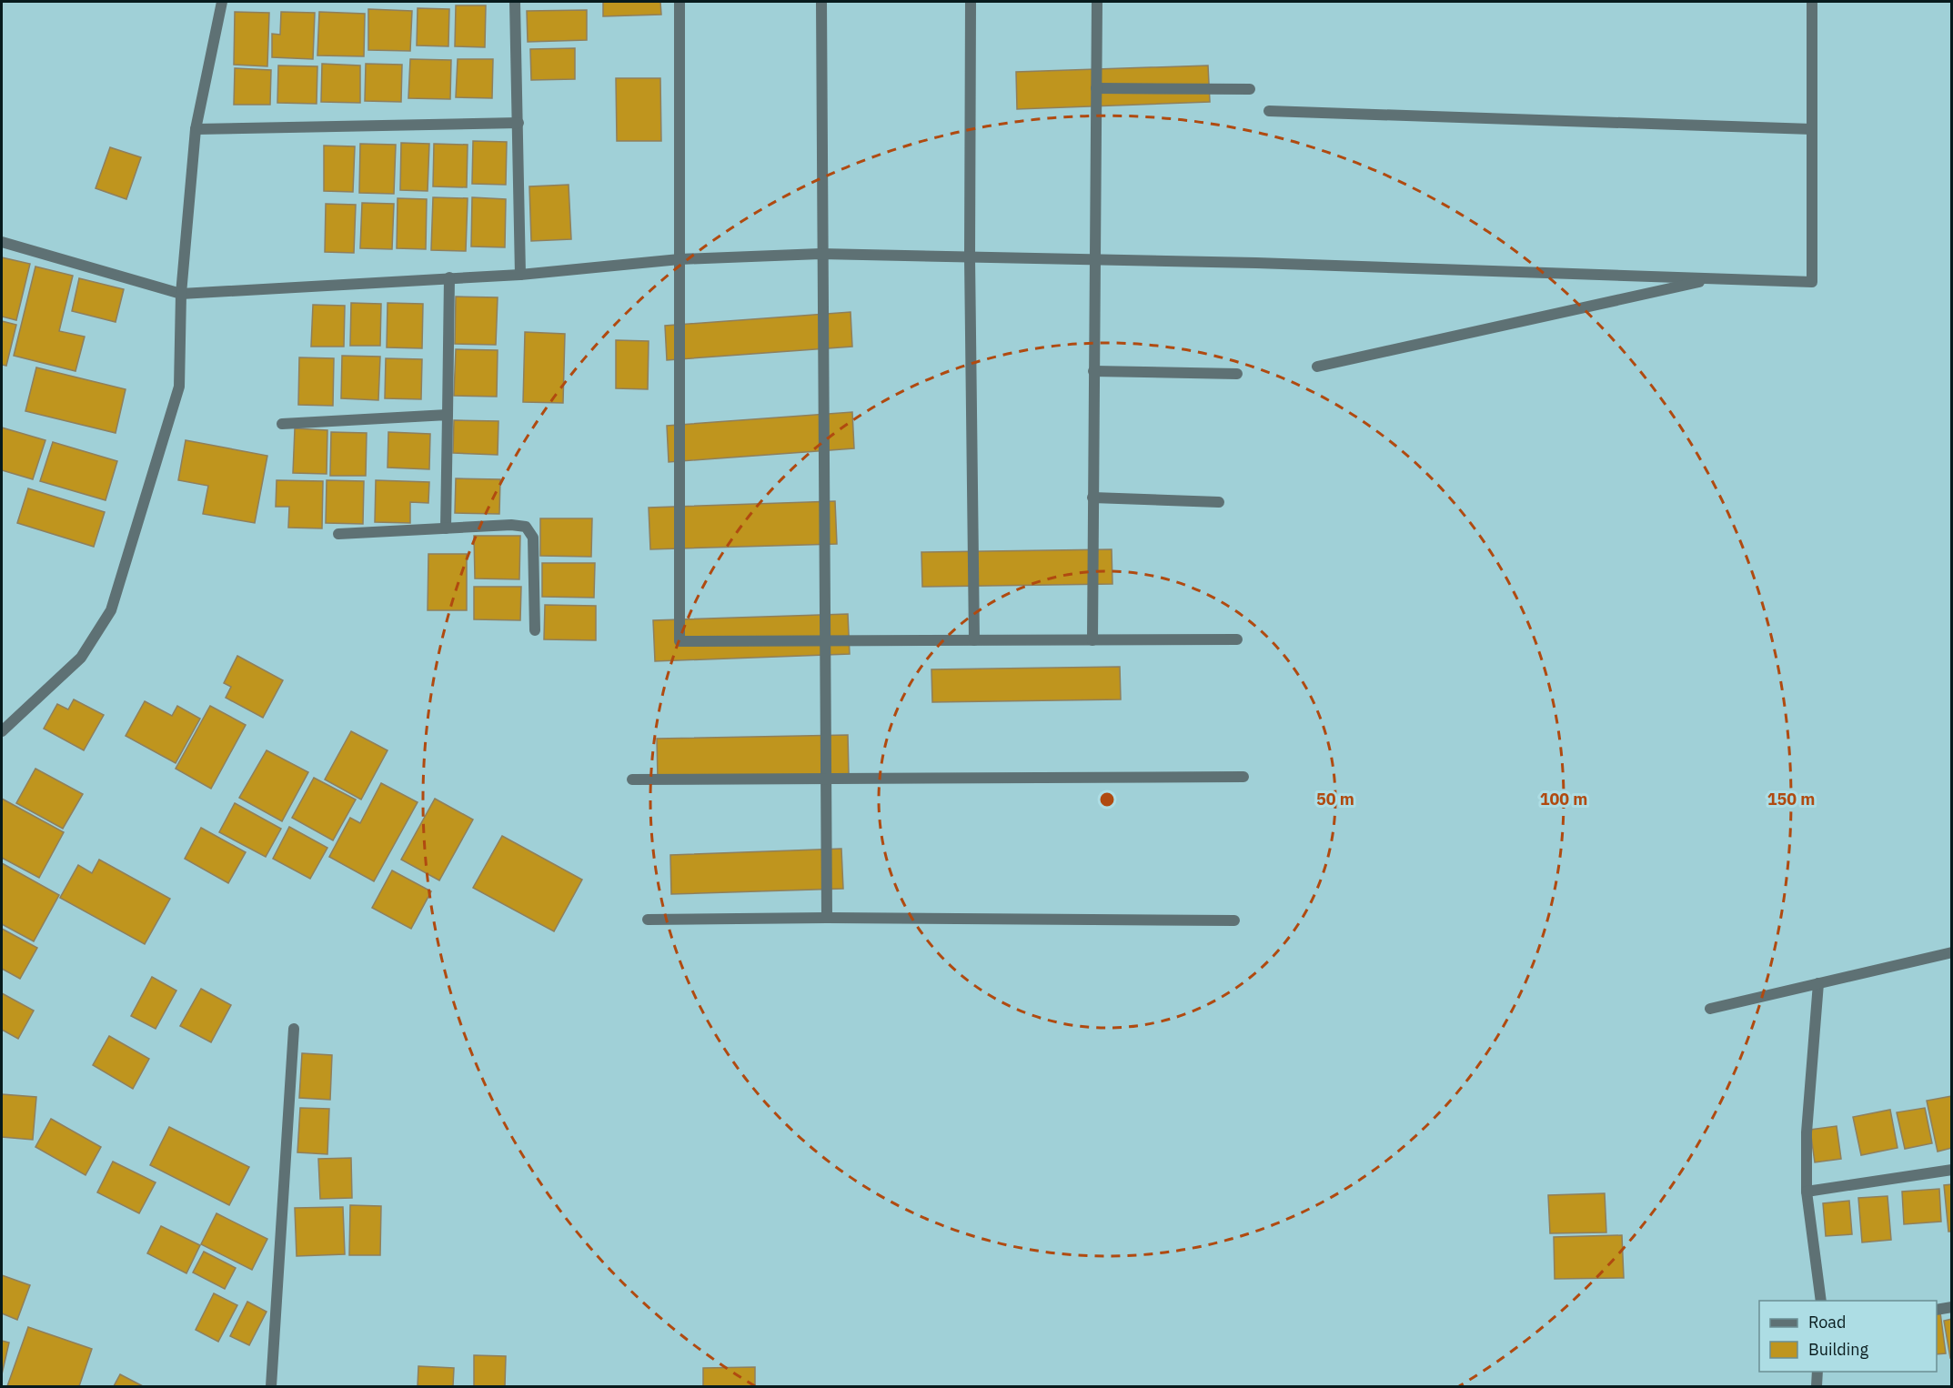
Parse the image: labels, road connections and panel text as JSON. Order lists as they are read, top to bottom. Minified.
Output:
{"legend":["Road","Building"],"rings":["50 m","100 m","150 m"]}
